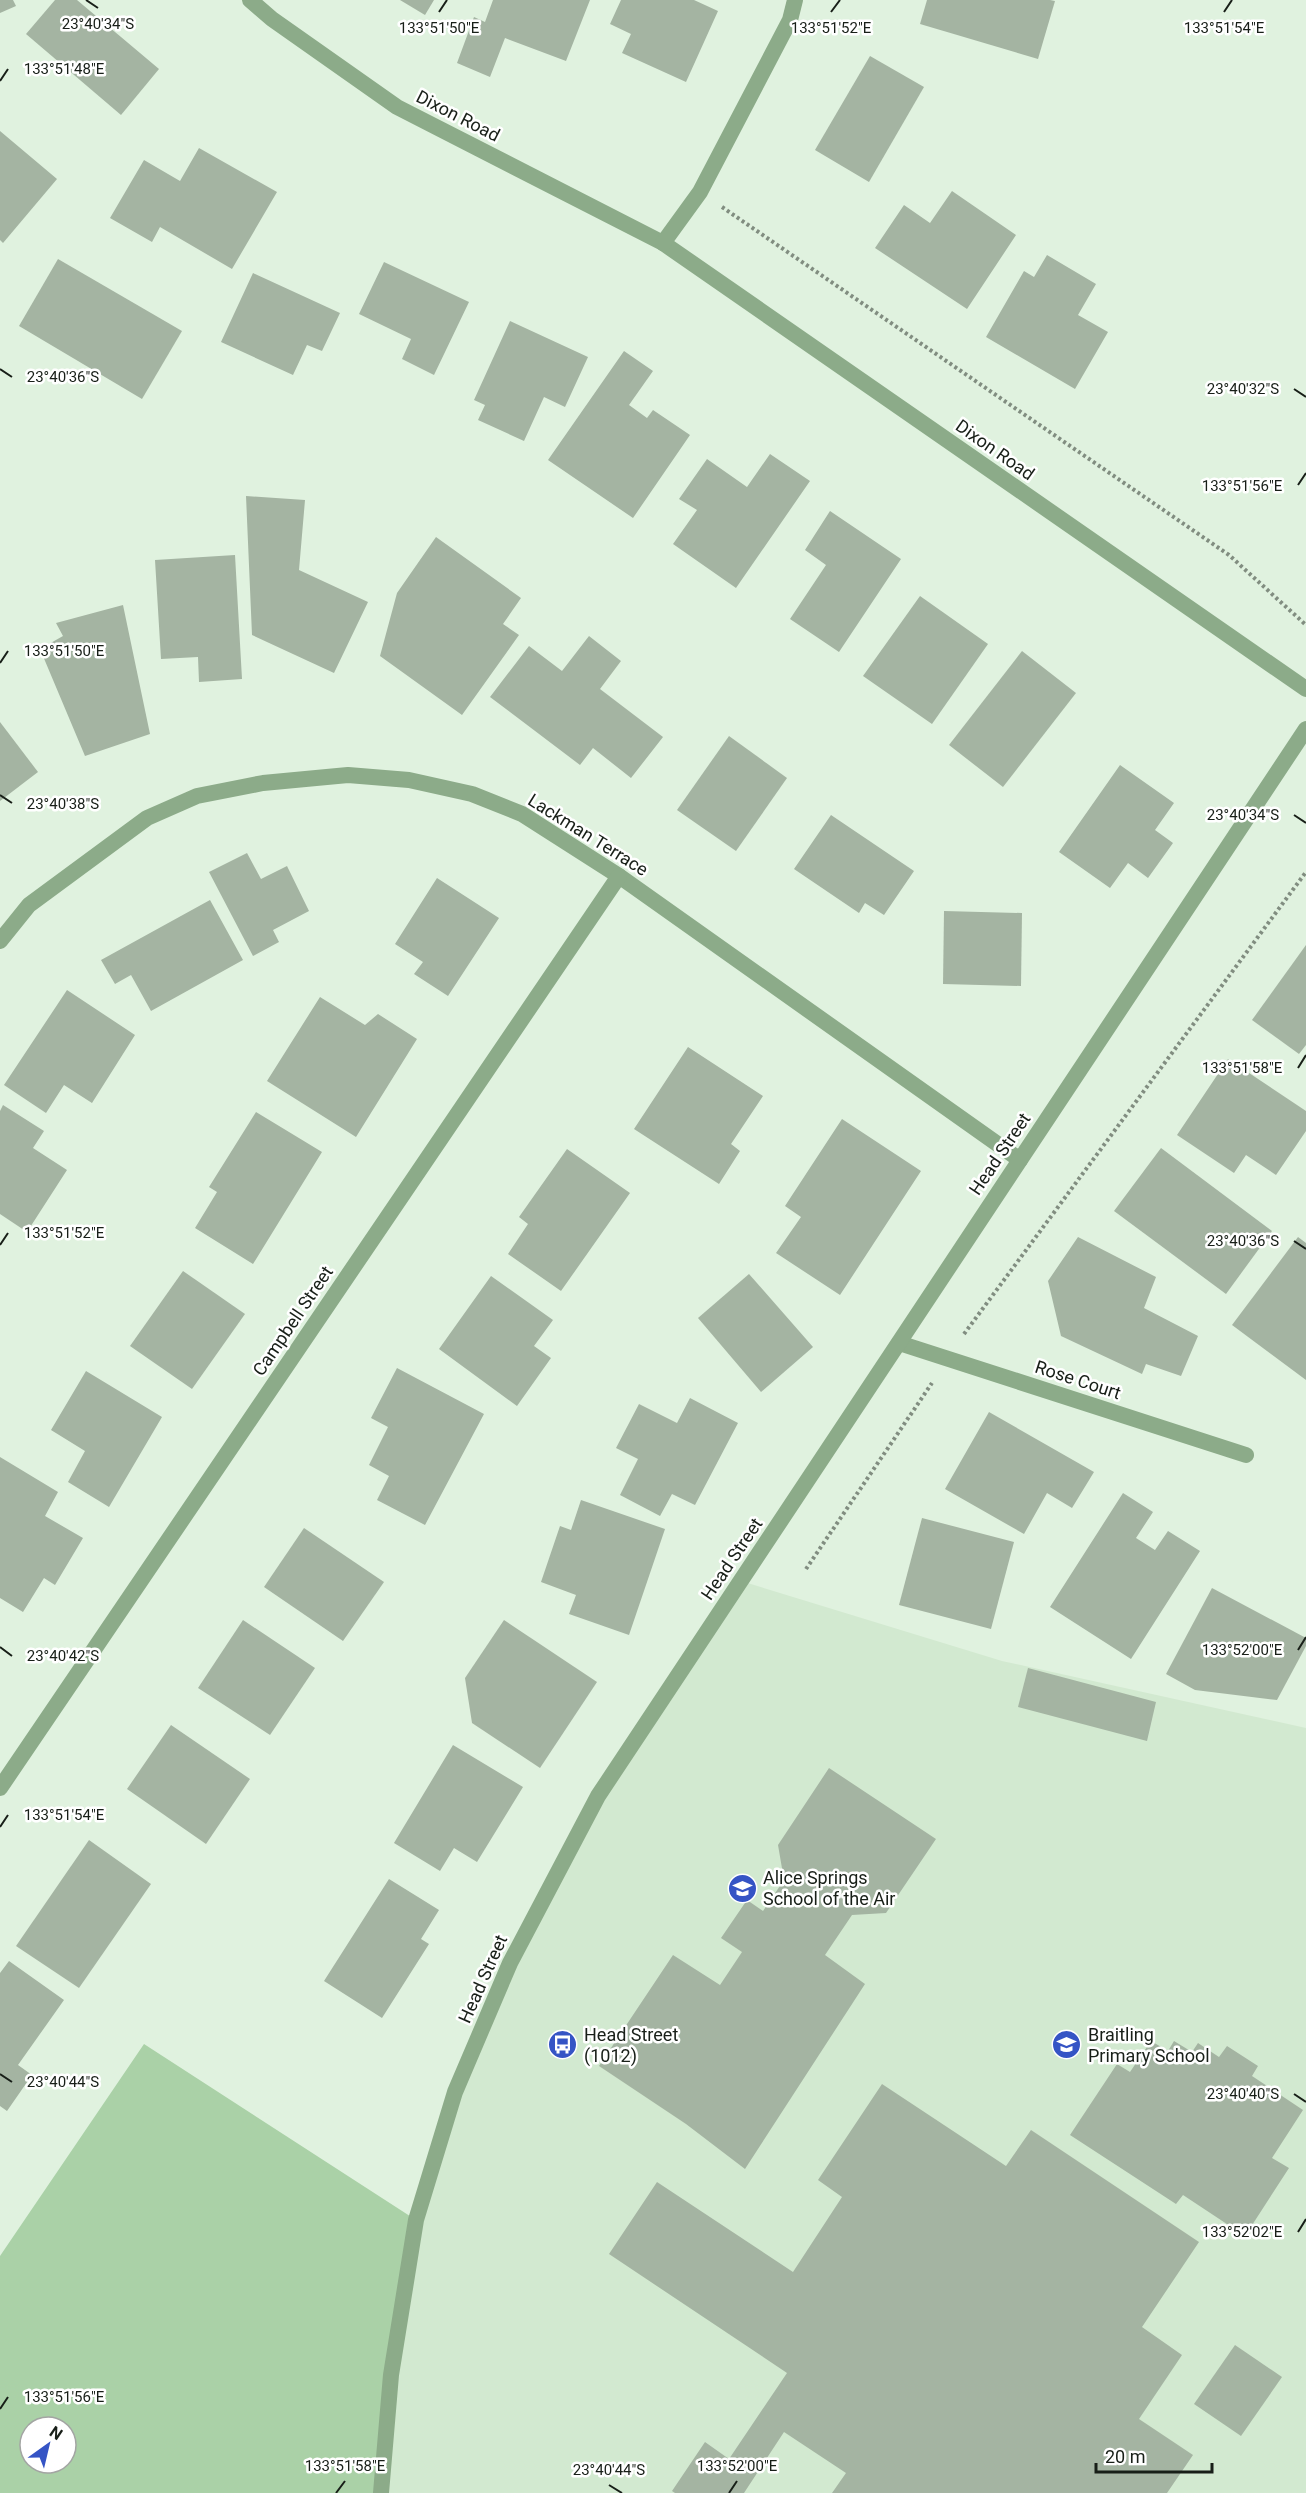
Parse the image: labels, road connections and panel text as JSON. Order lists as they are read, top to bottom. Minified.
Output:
{"streets":{"street":["Dixon Road","Lackman Terrace","Head Street","Campbell Street","Rose Court"]},"crossings":[["Lackman Terrace","Head Street"],["Lackman Terrace","Campbell Street"],["Head Street","Rose Court"]],"places":{"school or university":["Alice Springs School of the Air","Braitling Primary School"],"bus stop":["Head Street (1012)"]},"scale_bar":"20 m","north":"top right","coordinates":["23°40'34\"S","133°51'50\"E","133°51'52\"E","133°51'54\"E","133°51'48\"E","23°40'36\"S","23°40'32\"S","133°51'56\"E","23°40'38\"S","133°51'58\"E","133°52'00\"E","23°40'42\"S","23°40'44\"S","23°40'40\"S","133°52'02\"E"]}
